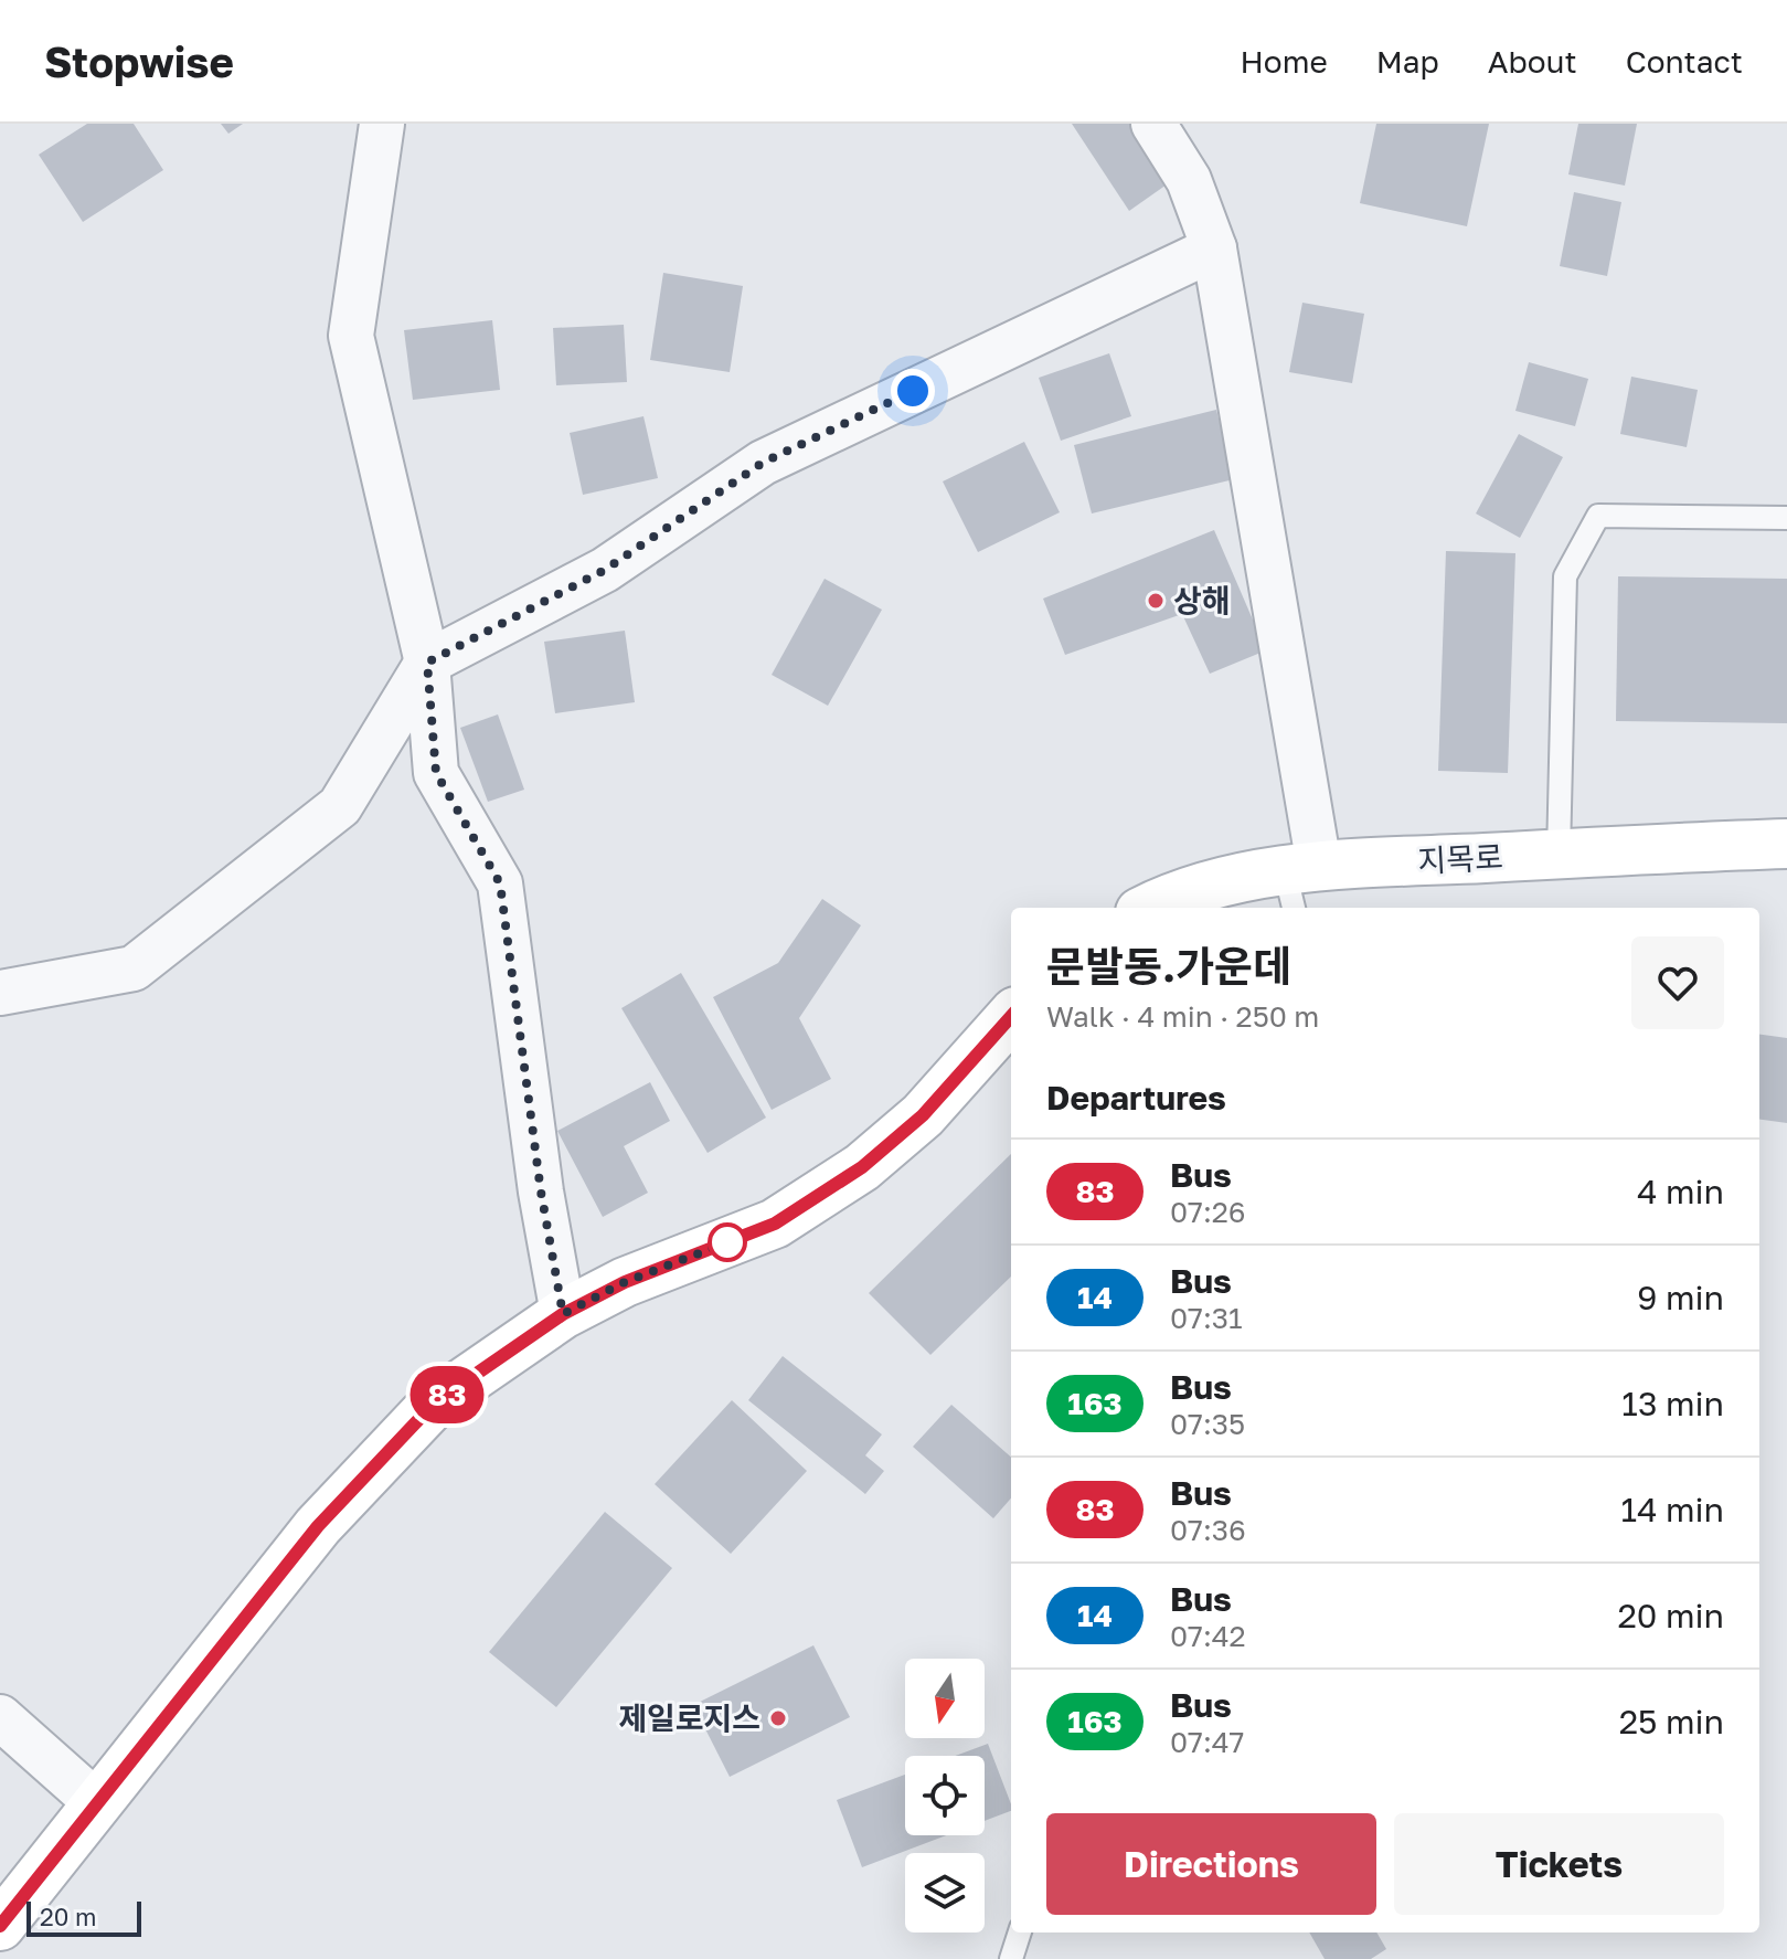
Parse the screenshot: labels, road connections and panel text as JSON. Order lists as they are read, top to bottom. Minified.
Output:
{"streets":{"street":["지목로"]},"places":["상해","제일로지스"],"lines":["bus line 83"],"scale_bar":"20 m","north":"bottom","page":{"header":"Stopwise","nav":["Home","Map","About","Contact"],"on_map":"83","heading":[["문발동.가운데","Walk · 4 min · 250 m"],"Departures"],"list":[{"mark":"83","name":"Bus","note":"07:26","value":"4 min"},{"mark":"14","name":"Bus","note":"07:31","value":"9 min"},{"mark":"163","name":"Bus","note":"07:35","value":"13 min"},{"mark":"83","name":"Bus","note":"07:36","value":"14 min"},{"mark":"14","name":"Bus","note":"07:42","value":"20 min"},{"mark":"163","name":"Bus","note":"07:47","value":"25 min"}],"buttons":["Directions","Tickets"],"scale":"20 m"}}
